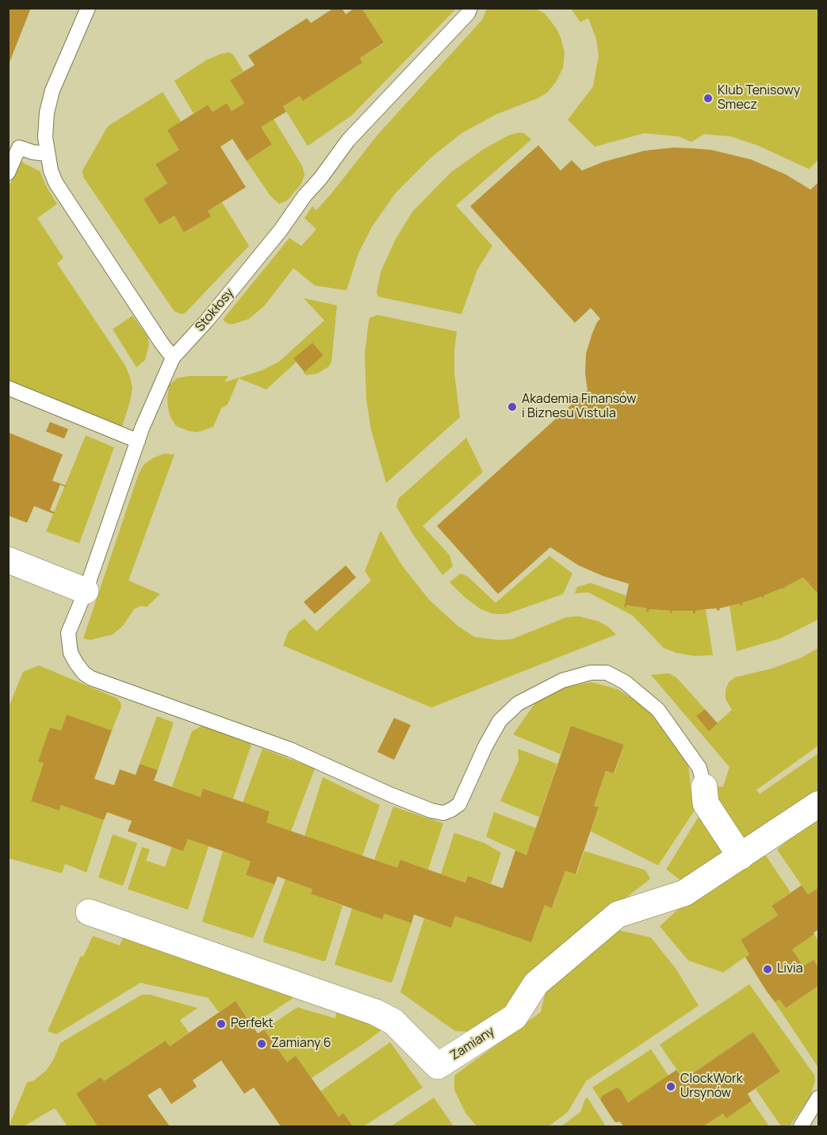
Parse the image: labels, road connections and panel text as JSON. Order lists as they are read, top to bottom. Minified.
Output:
{"streets":{"street":["Zamiany"],"lane":["Stokłosy"]},"places":["Klub Tenisowy Smecz","Akademia Finansów i Biznesu Vistula","Livia","Perfekt","Zamiany 6","ClockWork Ursynów"]}
